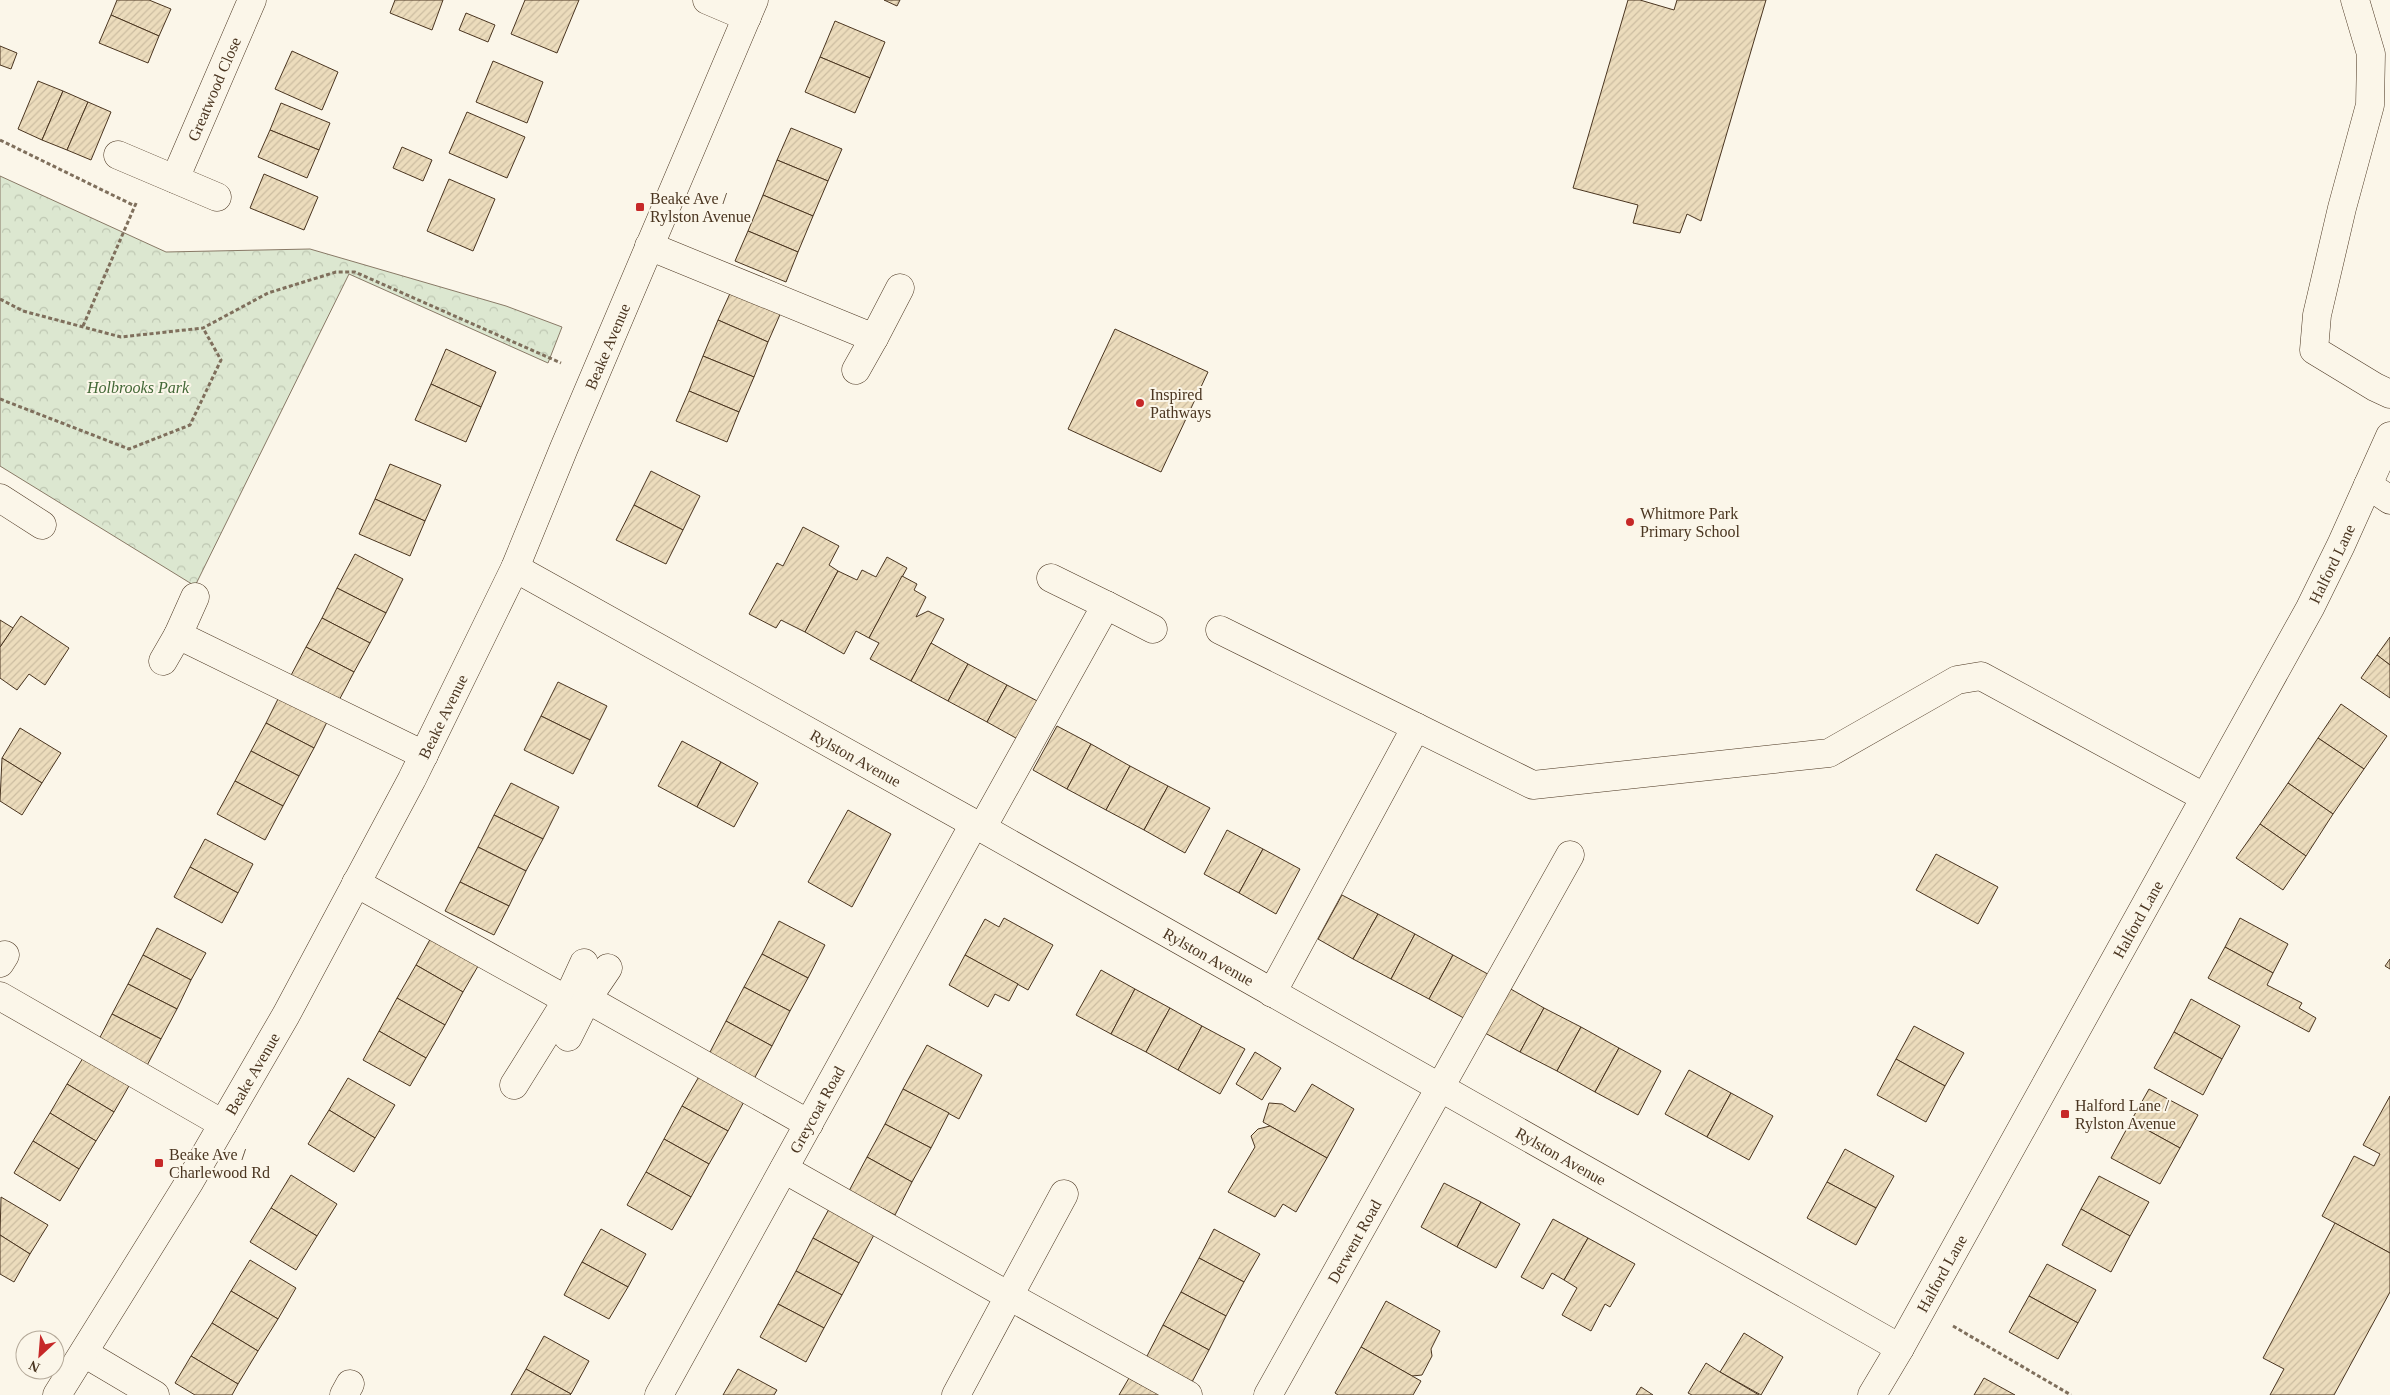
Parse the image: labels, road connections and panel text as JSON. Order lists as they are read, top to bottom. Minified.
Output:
{"streets":{"street":["Greatwood Close","Beake Avenue","Halford Lane","Rylston Avenue","Greycoat Road","Derwent Road"]},"crossings":[["Beake Avenue","Rylston Avenue"],["Halford Lane","Rylston Avenue"],["Rylston Avenue","Greycoat Road"],["Rylston Avenue","Derwent Road"]],"parks":["Holbrooks Park"],"places":{"transit":["Beake Ave / Rylston Avenue","Halford Lane / Rylston Avenue","Beake Ave / Charlewood Rd"],"other":["Inspired Pathways","Whitmore Park Primary School"]},"north":"bottom left"}
